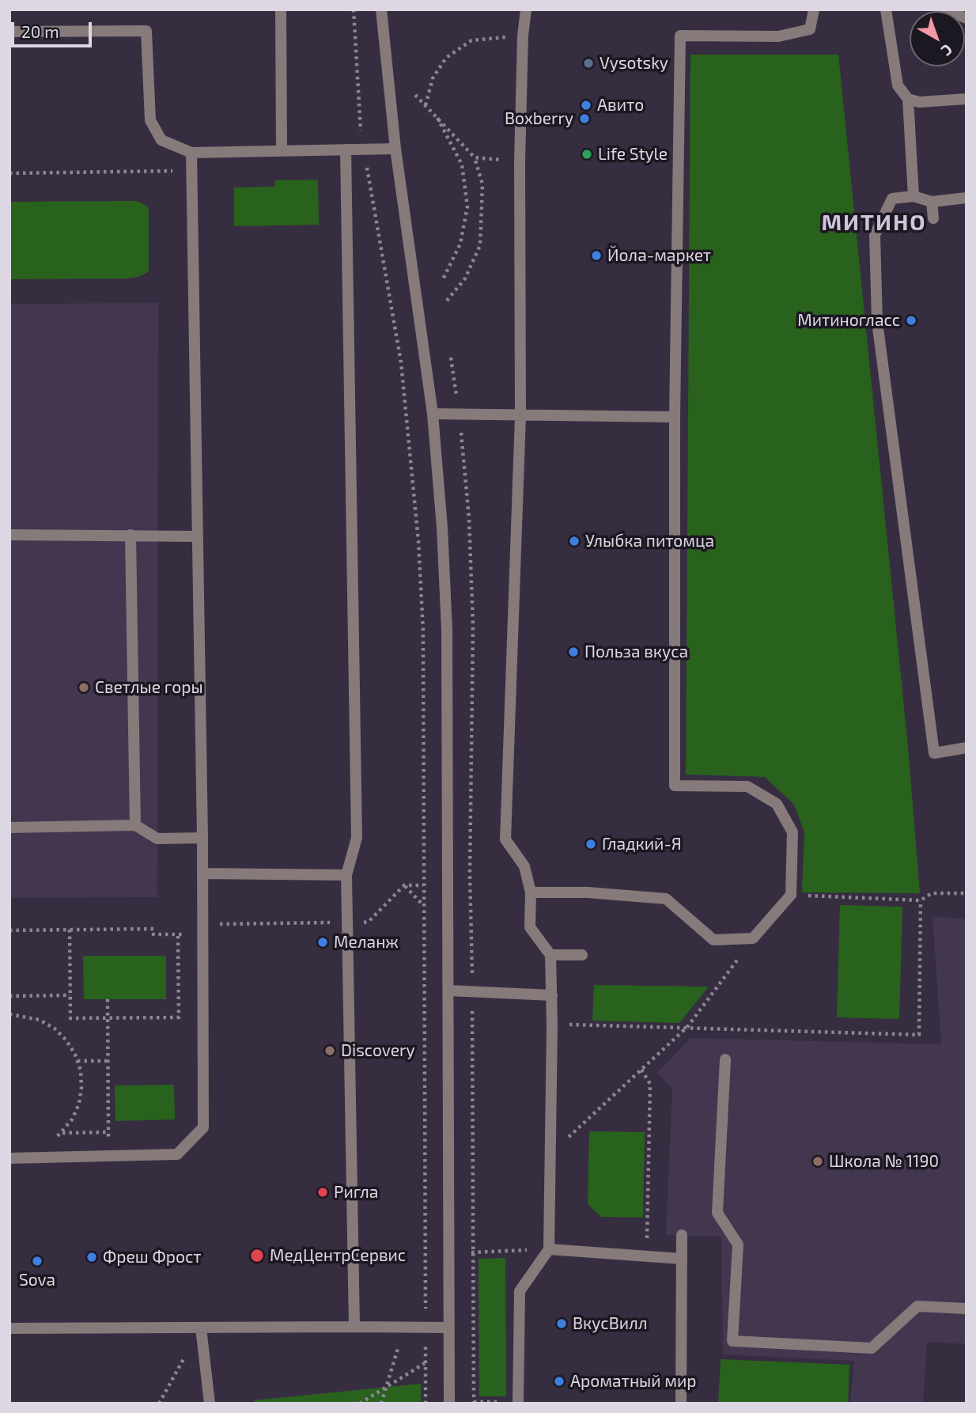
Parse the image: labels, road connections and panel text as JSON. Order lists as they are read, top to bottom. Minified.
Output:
{"districts":["МИТИНО"],"places":["Vysotsky","Авито","Boxberry","Life Style","Йола-маркет","Митиногласс","Улыбка питомца","Польза вкуса","Светлые горы","Гладкий-Я","Меланж","Discovery","Школа № 1190","Ригла","МедЦентрСервис","Фреш Фрост","Sova","ВкусВилл","Ароматный мир"],"scale_bar":"20 m","north":"bottom right"}
